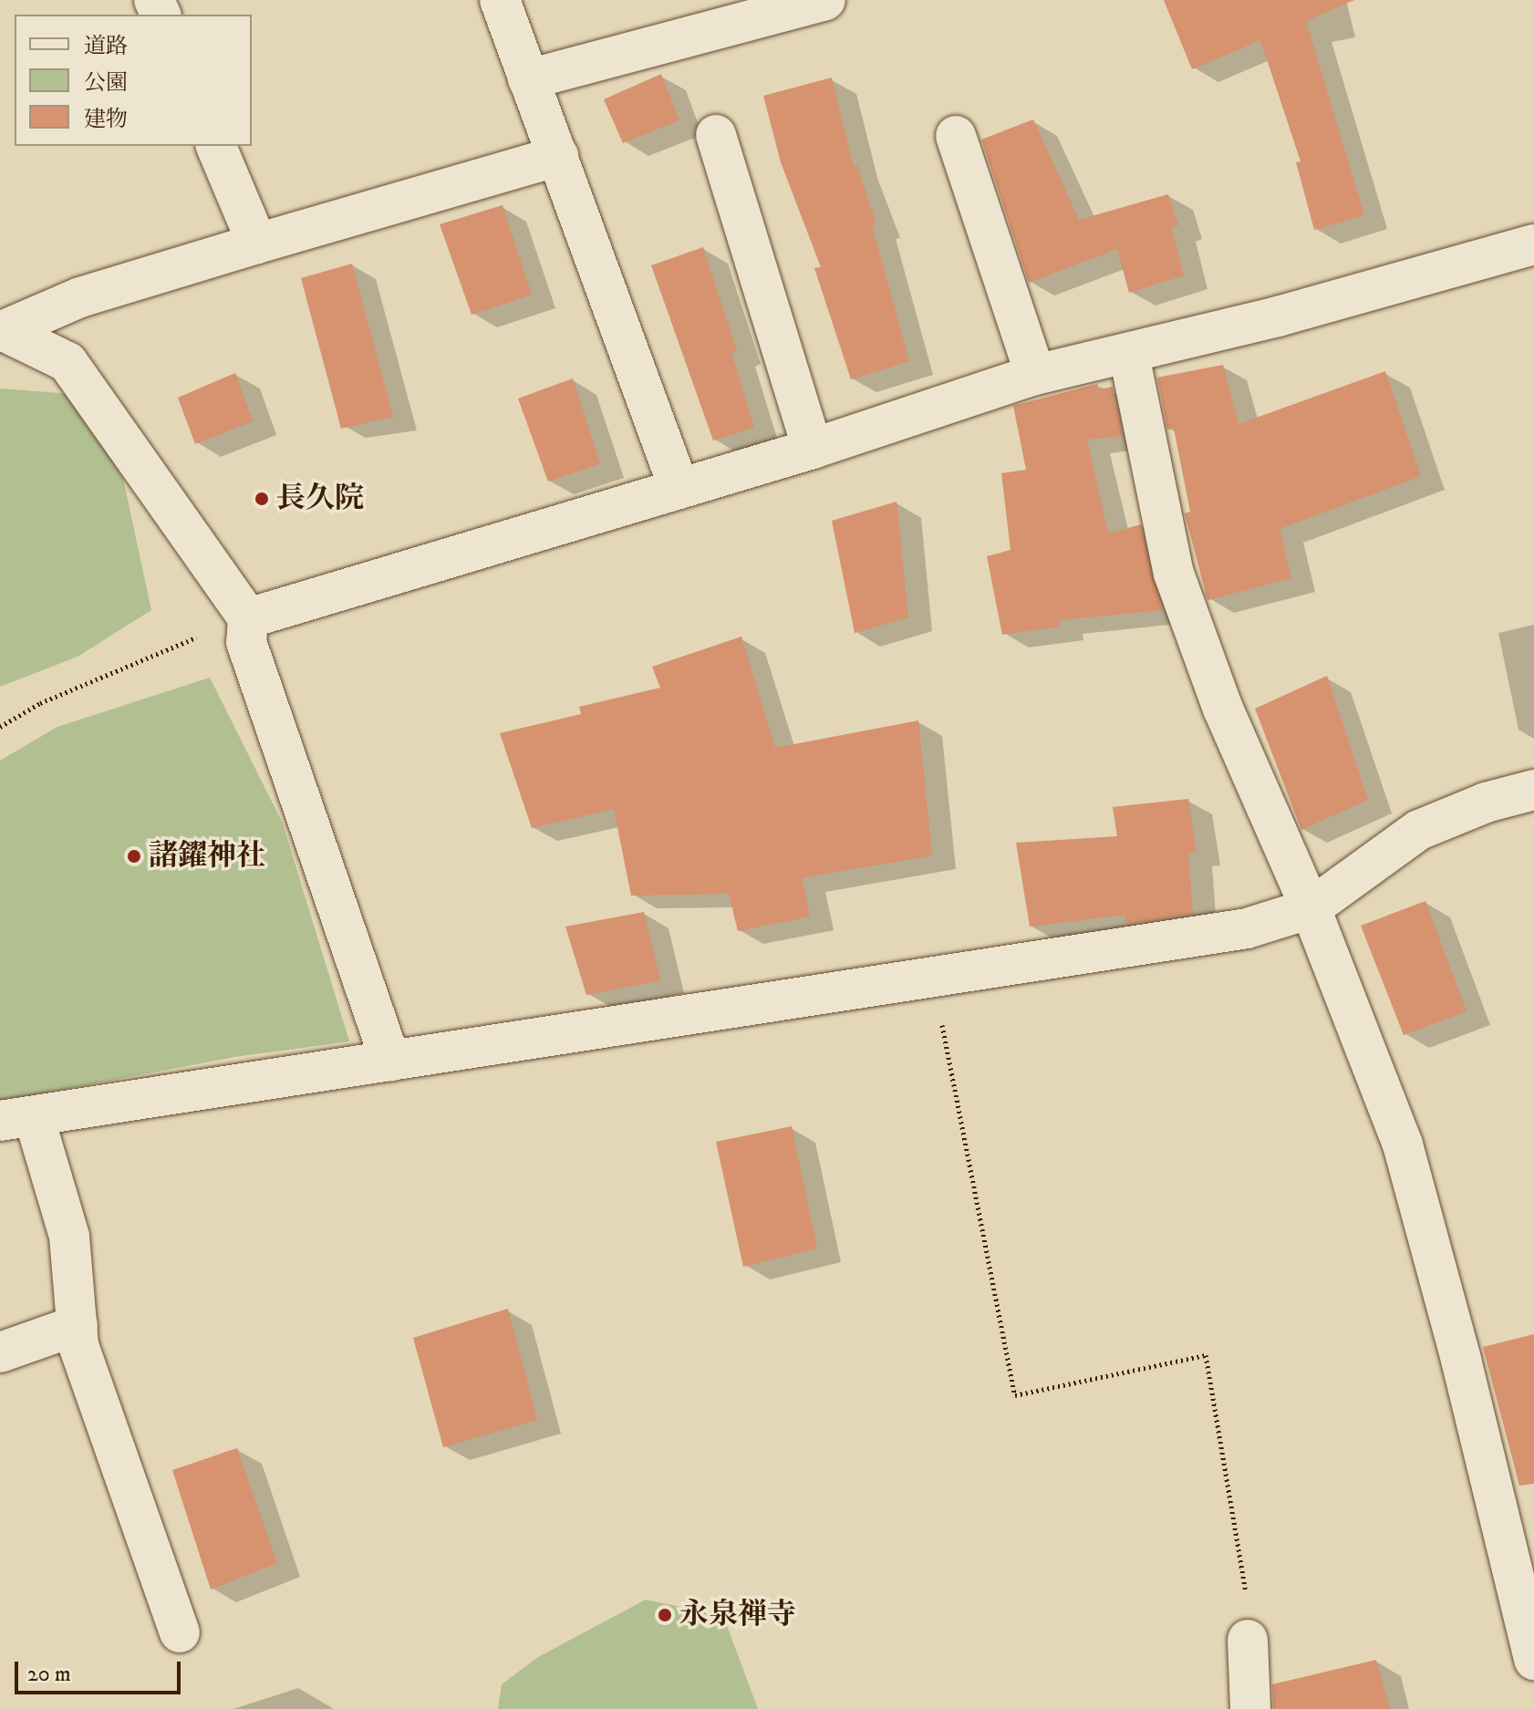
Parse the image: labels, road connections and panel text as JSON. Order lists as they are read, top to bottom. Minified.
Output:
{"places":["長久院","諸鑃神社","永泉禅寺"],"legend":["道路","公園","建物"],"scale_bar":"20 m"}
